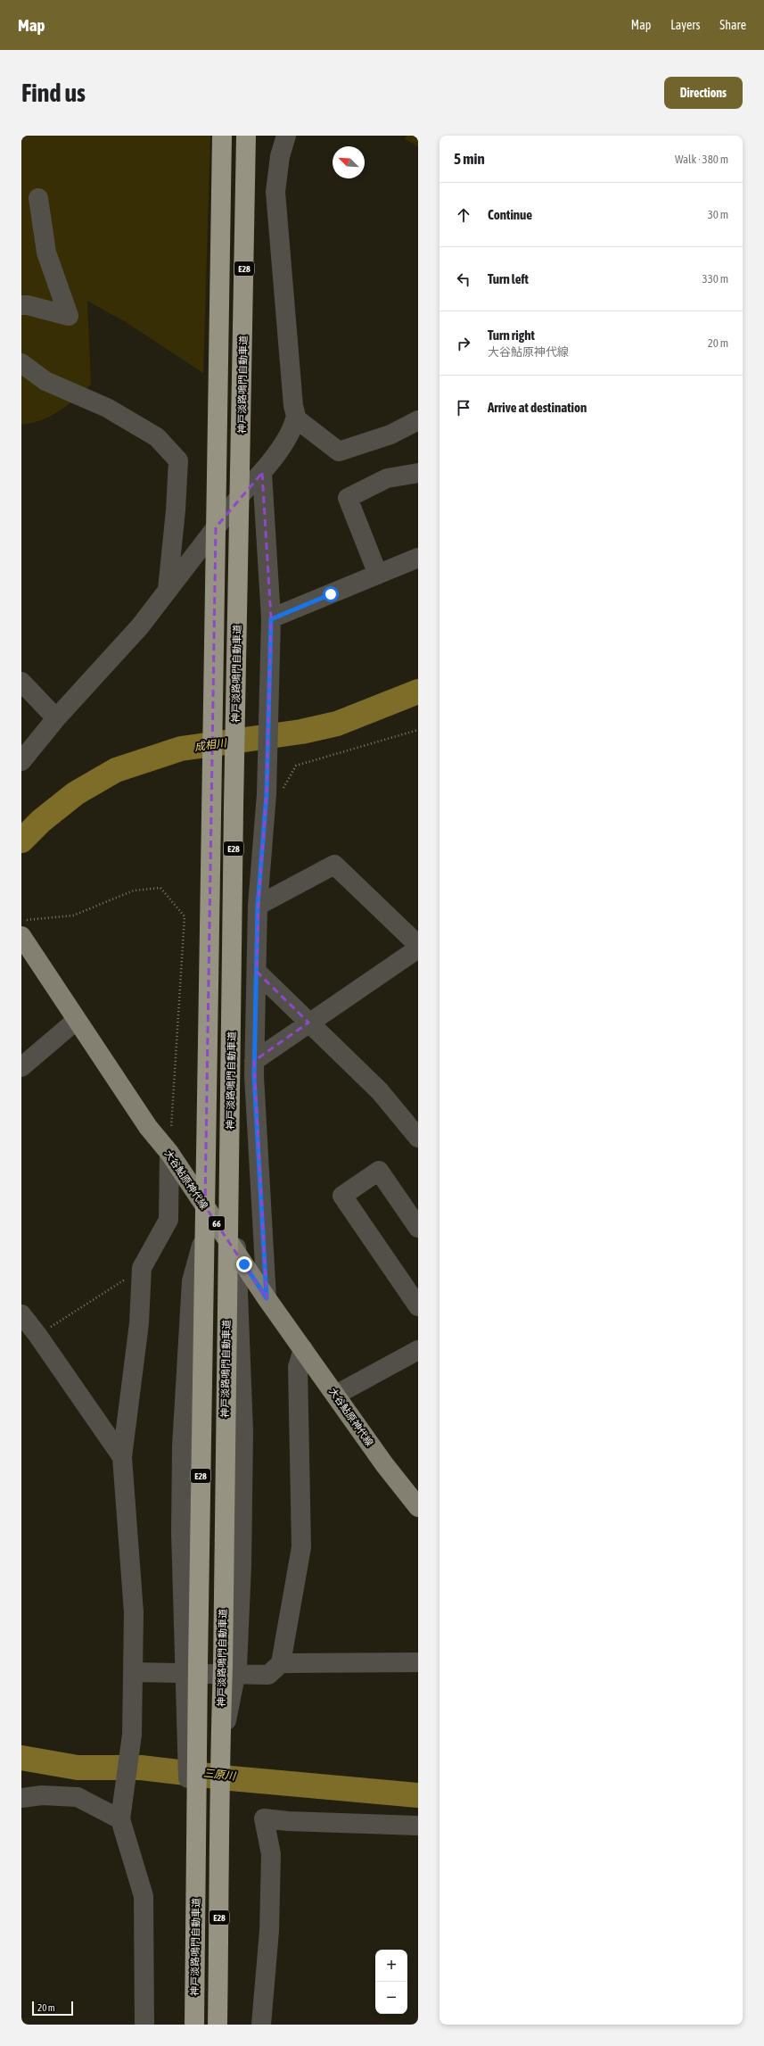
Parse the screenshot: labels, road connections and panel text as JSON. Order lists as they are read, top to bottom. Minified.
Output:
{"streets":{"highway":["E28","神戸淡路鳴門自動車道"],"main road":["大谷鮎原神代線","66"]},"water":["成相川","三原川"],"scale_bar":"20 m","north":"top left","page":{"header":"Map","nav":["Map","Layers","Share"],"buttons":"Directions","title":"Find us","heading":["5 min","Walk · 380 m"],"list":[["Continue","30 m"],["Turn left","330 m"],["Turn right","大谷鮎原神代線","20 m"],"Arrive at destination"],"map_buttons":["+","−"],"scale":"20 m"}}
